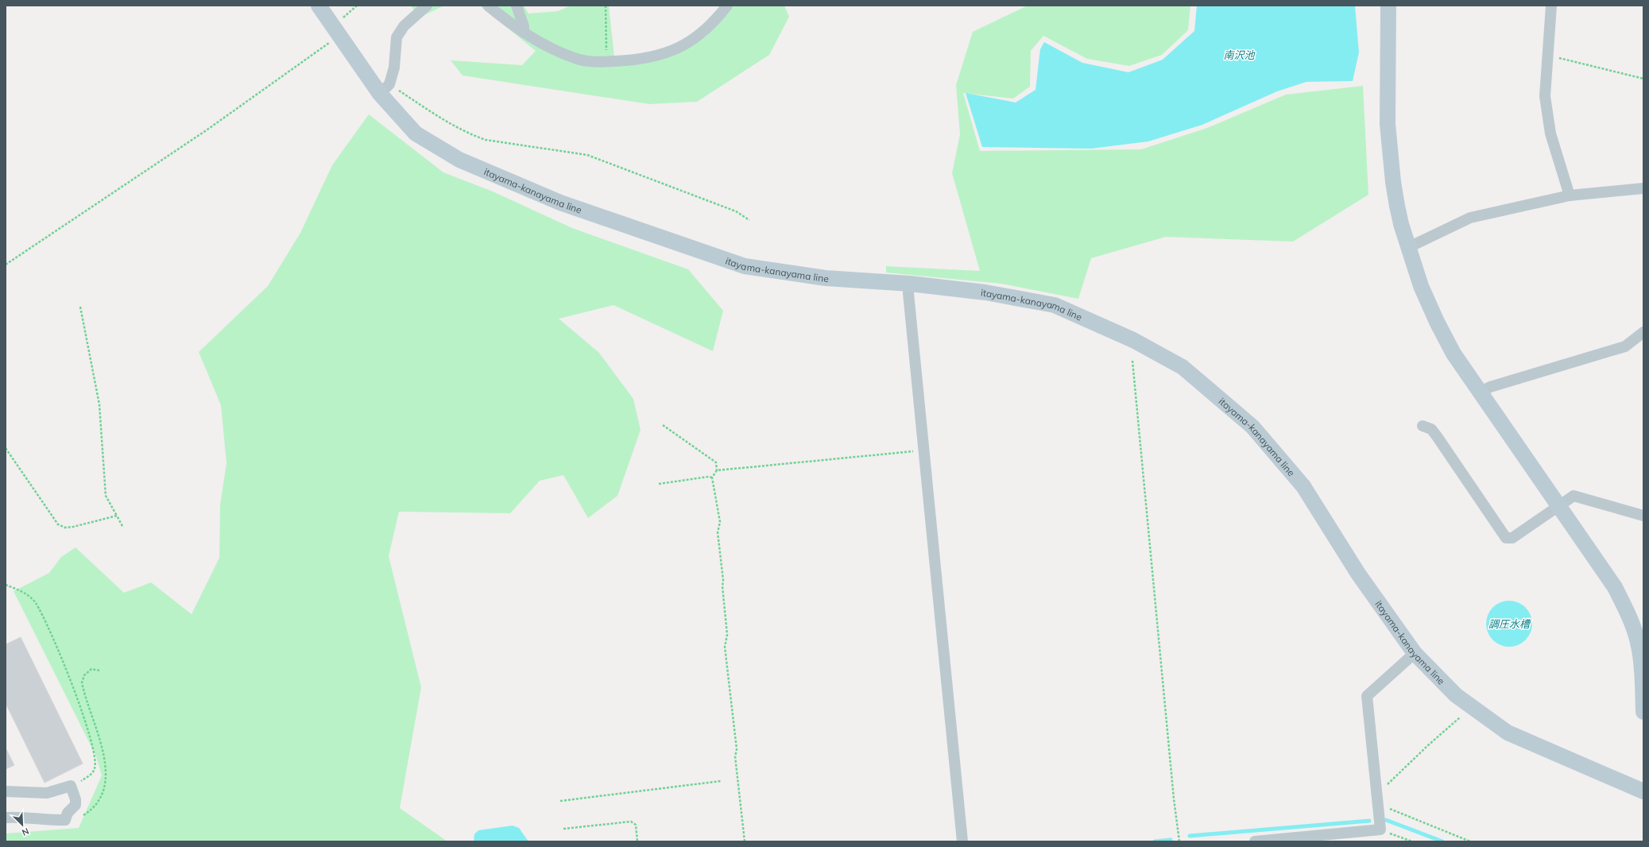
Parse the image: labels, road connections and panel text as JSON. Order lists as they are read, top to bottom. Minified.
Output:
{"streets":{"main road":["itayama-kanayama line"]},"water":["南沢池","調圧水槽"],"north":"bottom right"}
